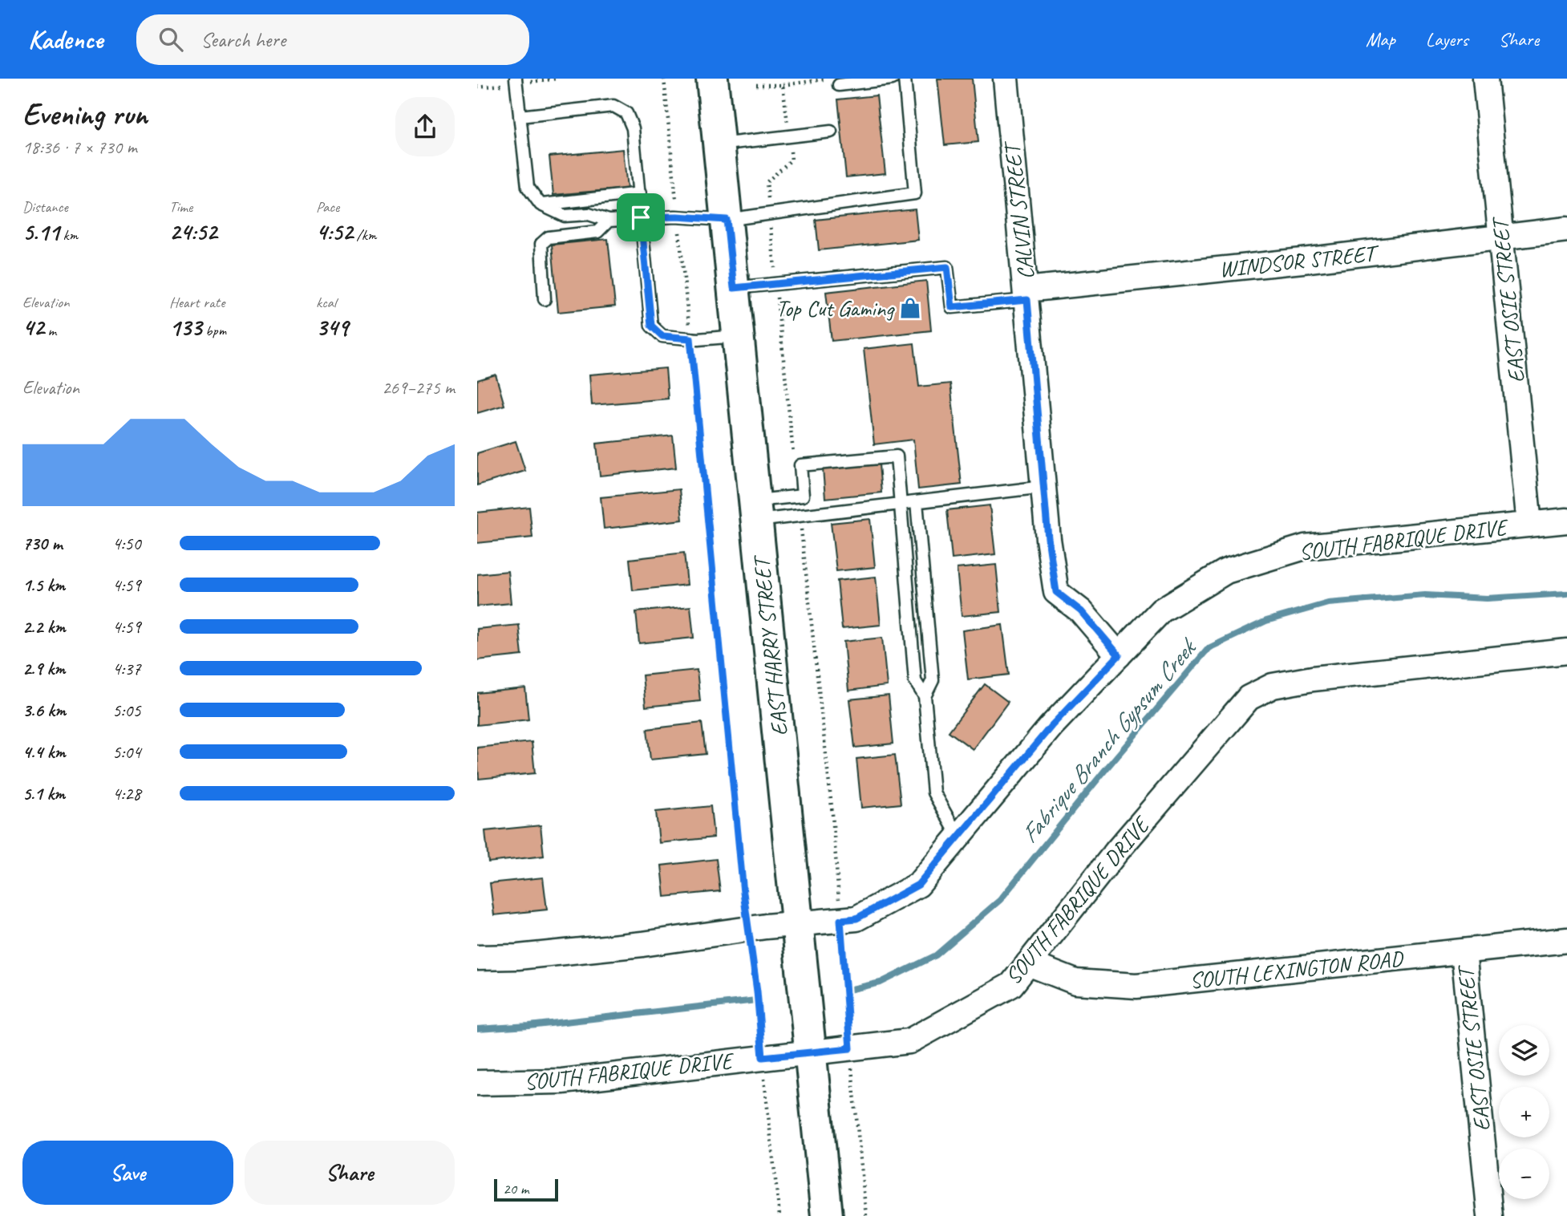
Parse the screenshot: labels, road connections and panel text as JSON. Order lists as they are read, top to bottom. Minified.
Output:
{"streets":{"main road":["EAST HARRY STREET"],"street":["CALVIN STREET","WINDSOR STREET","EAST OSIE STREET","SOUTH FABRIQUE DRIVE","SOUTH LEXINGTON ROAD"]},"crossings":[["CALVIN STREET","WINDSOR STREET"],["CALVIN STREET","SOUTH FABRIQUE DRIVE"],["WINDSOR STREET","EAST OSIE STREET"],["EAST OSIE STREET","SOUTH FABRIQUE DRIVE"],["EAST OSIE STREET","SOUTH LEXINGTON ROAD"],["SOUTH FABRIQUE DRIVE","EAST HARRY STREET"],["SOUTH FABRIQUE DRIVE","SOUTH LEXINGTON ROAD"]],"water":["Fabrique Branch Gypsum Creek"],"places":{"shop":["Top Cut Gaming"]},"scale_bar":"20 m","page":{"header":"Kadence","search":"Search here","nav":["Map","Layers","Share"],"heading":["Evening run","18:36 · 7 × 730 m"],"stats":[["Distance","5.11 km"],["Time","24:52"],["Pace","4:52 /km"],["Elevation","42 m"],["Heart rate","133 bpm"],["kcal","349"]],"chart":["Elevation","269–275 m"],"list":[{"name":"730 m","note":"4:50"},{"name":"1.5 km","note":"4:59"},{"name":"2.2 km","note":"4:59"},{"name":"2.9 km","note":"4:37"},{"name":"3.6 km","note":"5:05"},{"name":"4.4 km","note":"5:04"},{"name":"5.1 km","note":"4:28"}],"map_buttons":["+","−"],"buttons":["Save","Share"],"scale":"20 m"}}
